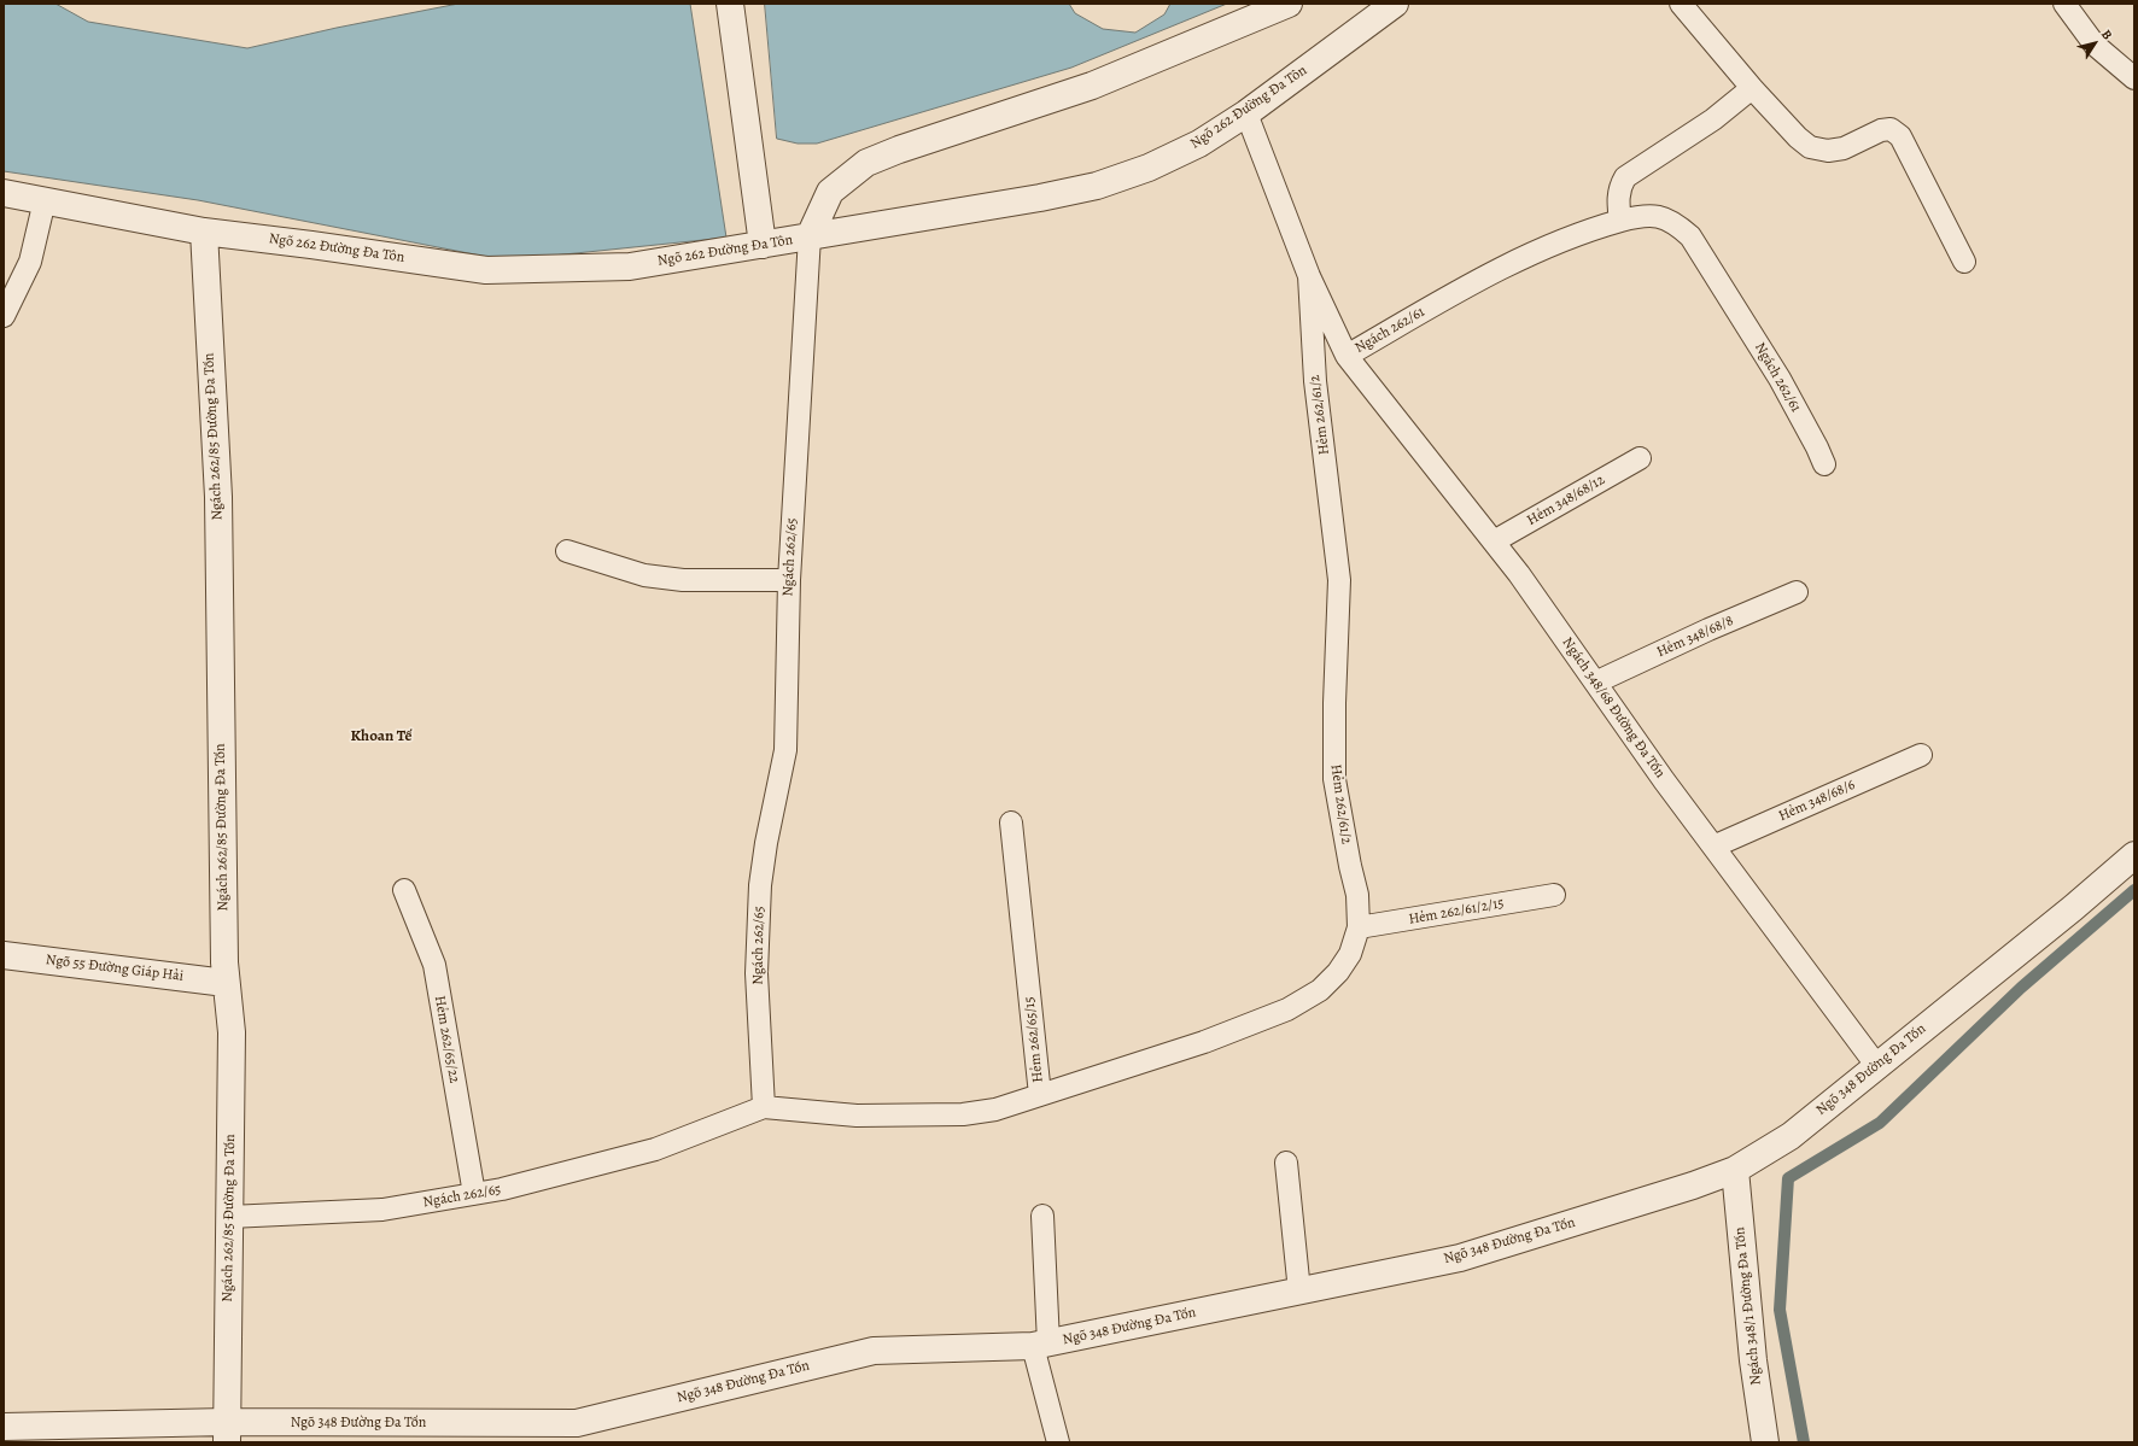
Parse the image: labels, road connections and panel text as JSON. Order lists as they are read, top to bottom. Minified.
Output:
{"streets":{"street":["Ngõ 262 Đường Đa Tôn","Ngách 262/85 Đường Đa Tốn","Ngõ 55 Đường Giáp Hải","Ngõ 348 Đường Đa Tốn","Ngách 348/1 Đường Đa Tốn"],"lane":["Ngách 262/61","Hẻm 262/61/2","Hẻm 348/68/12","Ngách 262/65","Hẻm 348/68/8","Ngách 348/68 Đường Đa Tốn","Hẻm 348/68/6","Hẻm 262/61/2/15","Hẻm 262/65/22","Hẻm 262/65/15"]},"crossings":[["Ngõ 262 Đường Đa Tôn","Ngách 262/61"],["Ngõ 262 Đường Đa Tôn","Ngách 262/85 Đường Đa Tốn"],["Ngõ 262 Đường Đa Tôn","Ngách 262/65"],["Ngách 262/61","Hẻm 262/61/2"],["Ngách 262/61","Ngách 348/68 Đường Đa Tốn"],["Hẻm 262/61/2","Hẻm 262/61/2/15"],["Hẻm 262/61/2","Hẻm 262/65/15"],["Ngách 262/85 Đường Đa Tốn","Ngách 262/65"],["Ngách 262/85 Đường Đa Tốn","Ngõ 55 Đường Giáp Hải"],["Ngách 262/85 Đường Đa Tốn","Ngõ 348 Đường Đa Tốn"],["Hẻm 348/68/12","Ngách 348/68 Đường Đa Tốn"],["Ngách 262/65","Hẻm 262/65/22"],["Ngách 262/65","Hẻm 262/65/15"],["Hẻm 348/68/8","Ngách 348/68 Đường Đa Tốn"],["Ngách 348/68 Đường Đa Tốn","Hẻm 348/68/6"],["Ngách 348/68 Đường Đa Tốn","Ngõ 348 Đường Đa Tốn"],["Ngõ 348 Đường Đa Tốn","Ngách 348/1 Đường Đa Tốn"]],"districts":["Khoan Tế"],"north":"top right"}
